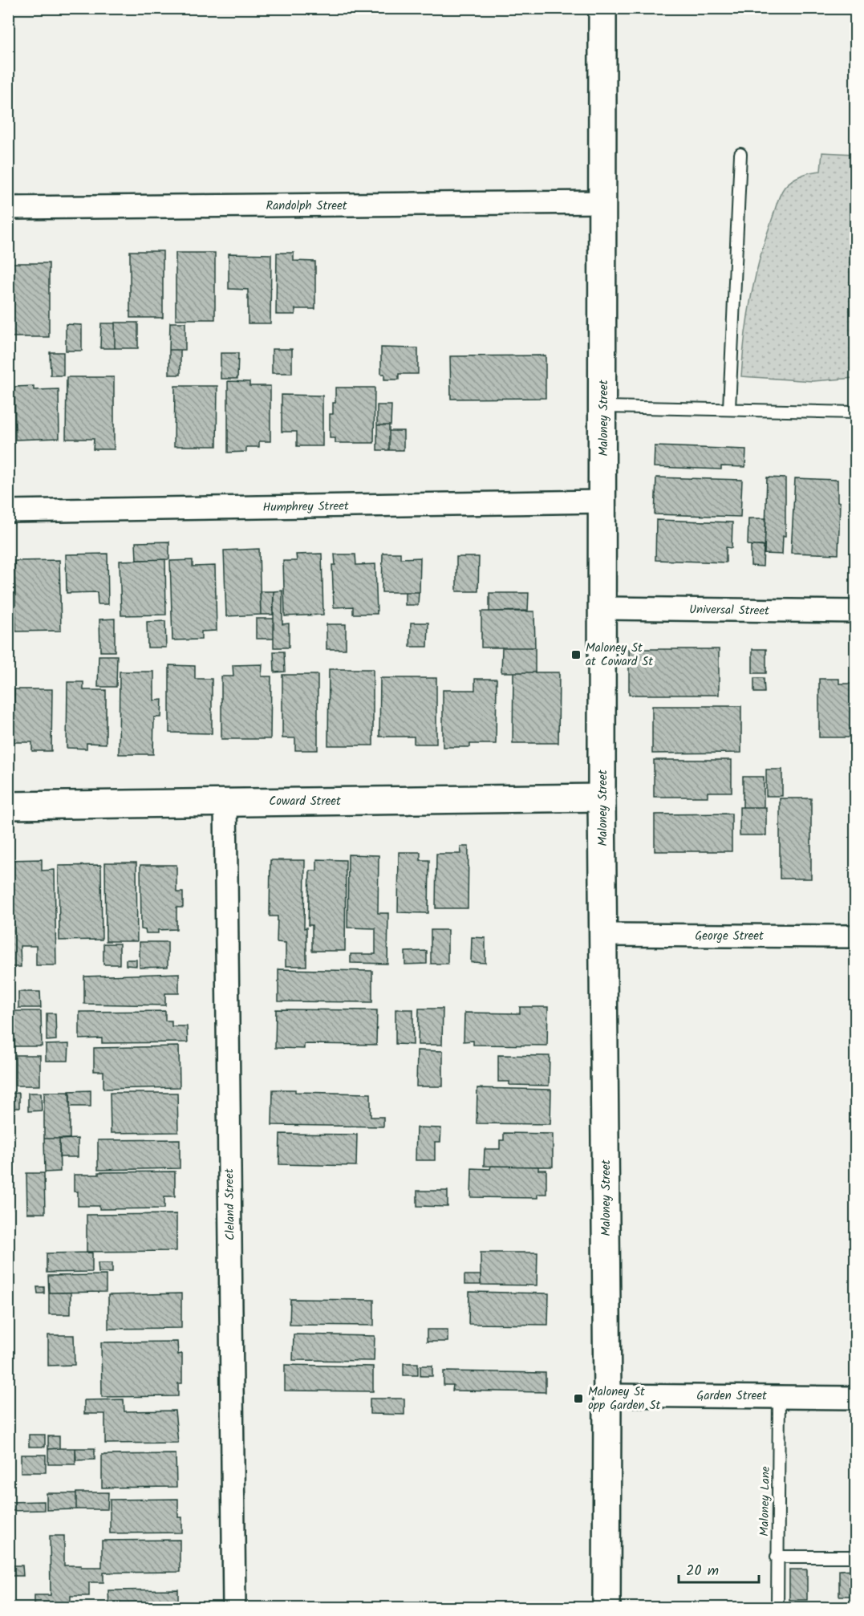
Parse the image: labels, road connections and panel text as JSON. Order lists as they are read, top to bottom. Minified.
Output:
{"streets":{"main road":["Maloney Street","Coward Street"],"street":["Randolph Street","Humphrey Street","Universal Street","George Street","Cleland Street","Garden Street"],"lane":["Maloney Lane"]},"crossings":[["Randolph Street","Maloney Street"],["Maloney Street","Humphrey Street"],["Maloney Street","Universal Street"],["Maloney Street","Coward Street"],["Maloney Street","George Street"],["Maloney Street","Garden Street"],["Coward Street","Cleland Street"],["Garden Street","Maloney Lane"]],"places":{"transit":["Maloney St at Coward St","Maloney St opp Garden St"]},"scale_bar":"20 m"}
